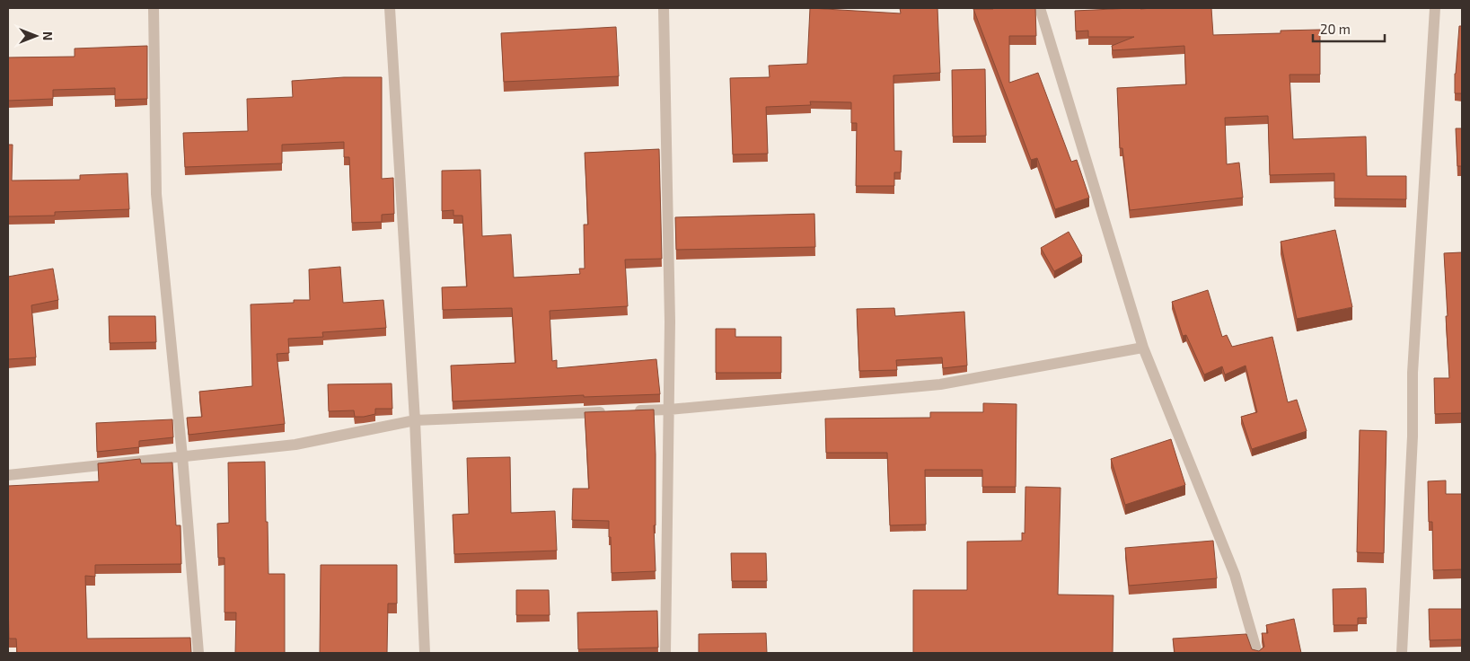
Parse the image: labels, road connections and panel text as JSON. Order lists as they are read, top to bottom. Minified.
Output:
{"scale_bar":"20 m","north":"right"}
